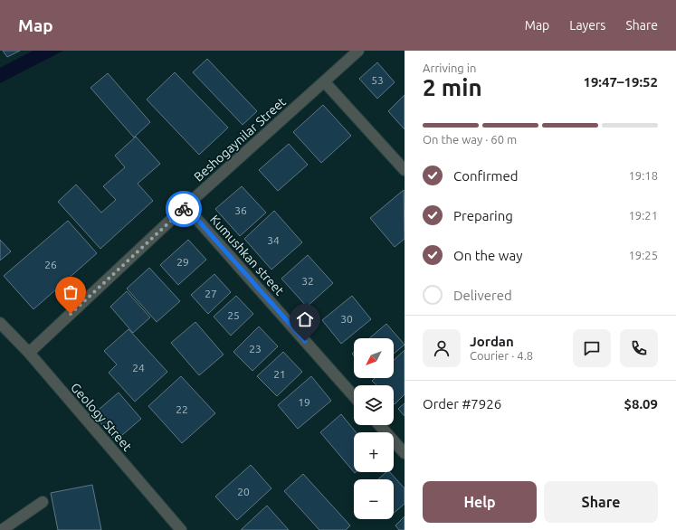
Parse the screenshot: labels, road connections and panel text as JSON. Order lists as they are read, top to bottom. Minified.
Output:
{"streets":{"street":["Beshogaynilar Street","Kumushkan street","Geology Street"]},"crossings":[["Beshogaynilar Street","Kumushkan street"],["Beshogaynilar Street","Geology Street"]],"house_numbers":["53","36","34","29","26","32","27","25","30","23","24","21","19","22","20"],"north":"bottom left","page":{"header":"Map","nav":["Map","Layers","Share"],"heading":["2 min","Arriving in","19:47–19:52"],"panel":["Jordan","Courier · 4.8","Order #7926","$8.09"],"bar":"On the way · 60 m","list":[["Confirmed","19:18"],["Preparing","19:21"],["On the way","19:25"],"Delivered"],"map_buttons":["+","−"],"buttons":["Help","Share"]}}
